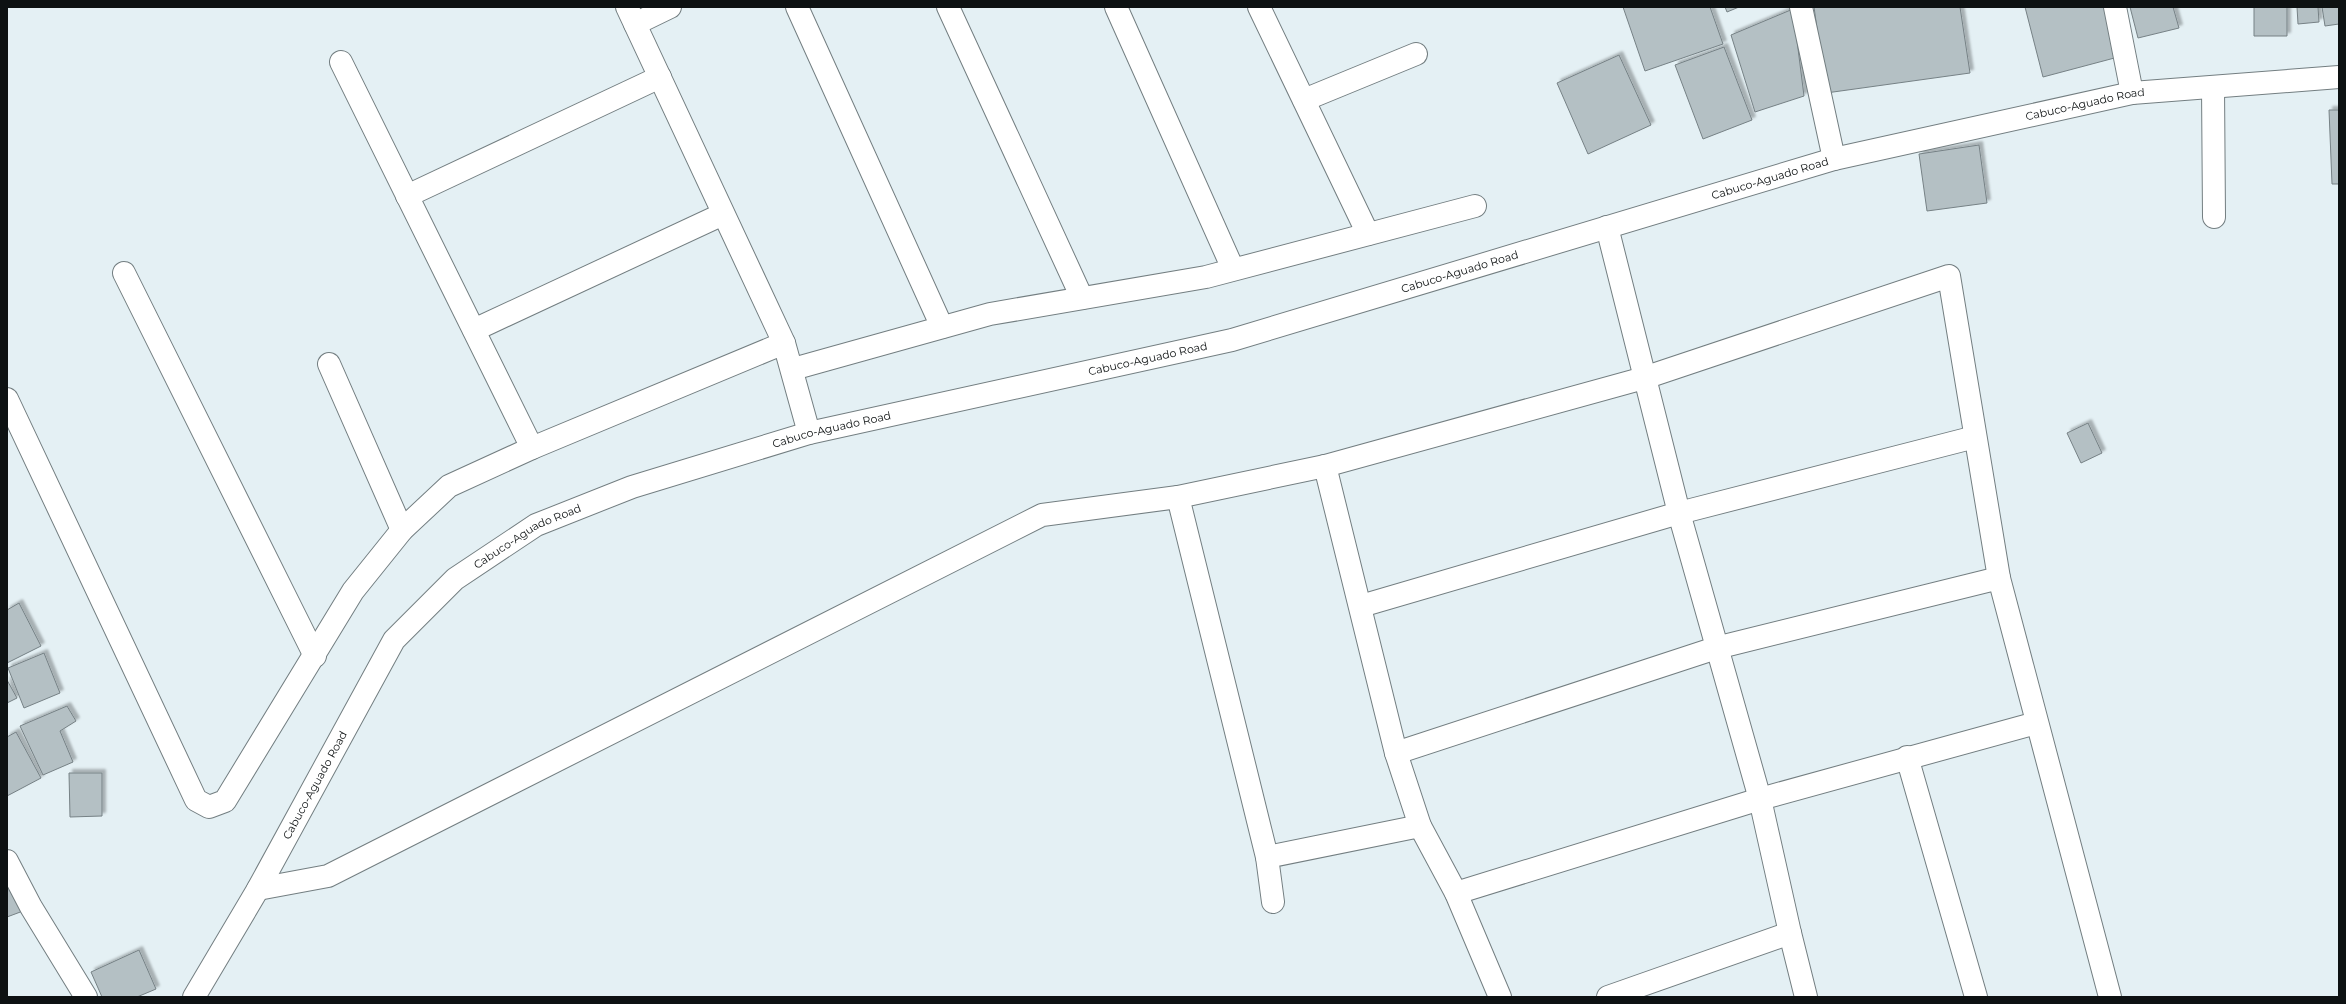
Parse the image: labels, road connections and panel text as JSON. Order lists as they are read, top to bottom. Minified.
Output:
{"streets":{"street":["Cabuco-Aguado Road"]}}
